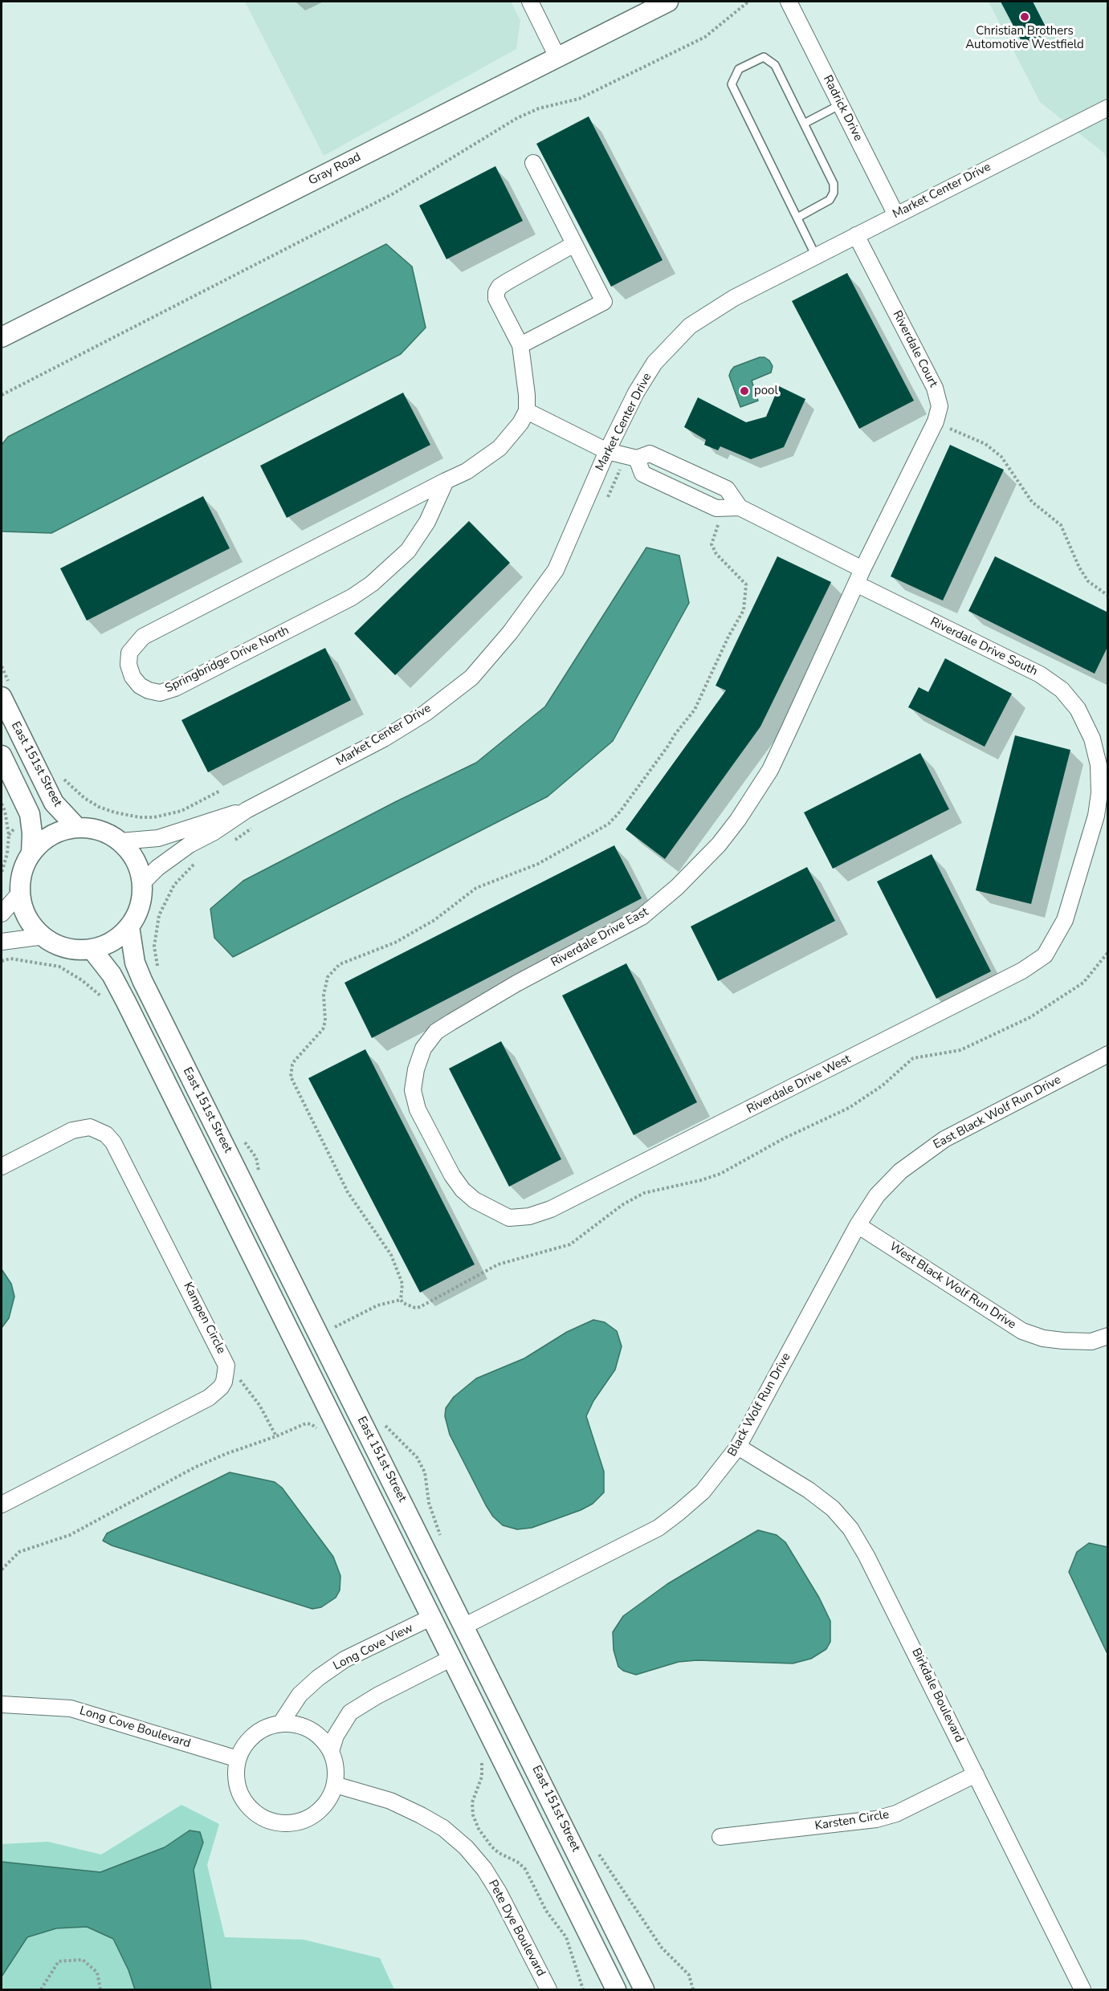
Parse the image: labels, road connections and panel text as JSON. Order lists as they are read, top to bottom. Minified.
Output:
{"streets":{"street":["Radrick Drive","Gray Road","Market Center Drive","Riverdale Court","Riverdale Drive South","Springbridge Drive North","East 151st Street","Riverdale Drive East","Riverdale Drive West","East Black Wolf Run Drive","West Black Wolf Run Drive","Kampen Circle","Black Wolf Run Drive","Long Cove View","Birkdale Boulevard","Long Cove Boulevard","Karsten Circle","Pete Dye Boulevard"]},"crossings":[["Radrick Drive","Market Center Drive"],["Market Center Drive","Riverdale Court"],["Market Center Drive","Riverdale Drive South"],["Market Center Drive","East 151st Street"],["Riverdale Court","Riverdale Drive South"],["Riverdale Court","Riverdale Drive East"],["Riverdale Drive South","Springbridge Drive North"],["Riverdale Drive South","Riverdale Drive East"],["Riverdale Drive South","Riverdale Drive West"],["East 151st Street","Black Wolf Run Drive"],["East 151st Street","Long Cove View"],["Riverdale Drive East","Riverdale Drive West"],["East Black Wolf Run Drive","West Black Wolf Run Drive"],["East Black Wolf Run Drive","Black Wolf Run Drive"],["West Black Wolf Run Drive","Black Wolf Run Drive"],["Black Wolf Run Drive","Birkdale Boulevard"],["Long Cove View","Long Cove Boulevard"],["Long Cove View","Pete Dye Boulevard"],["Birkdale Boulevard","Karsten Circle"],["Long Cove Boulevard","Pete Dye Boulevard"]],"places":["Christian Brothers Automotive Westfield","pool"]}
